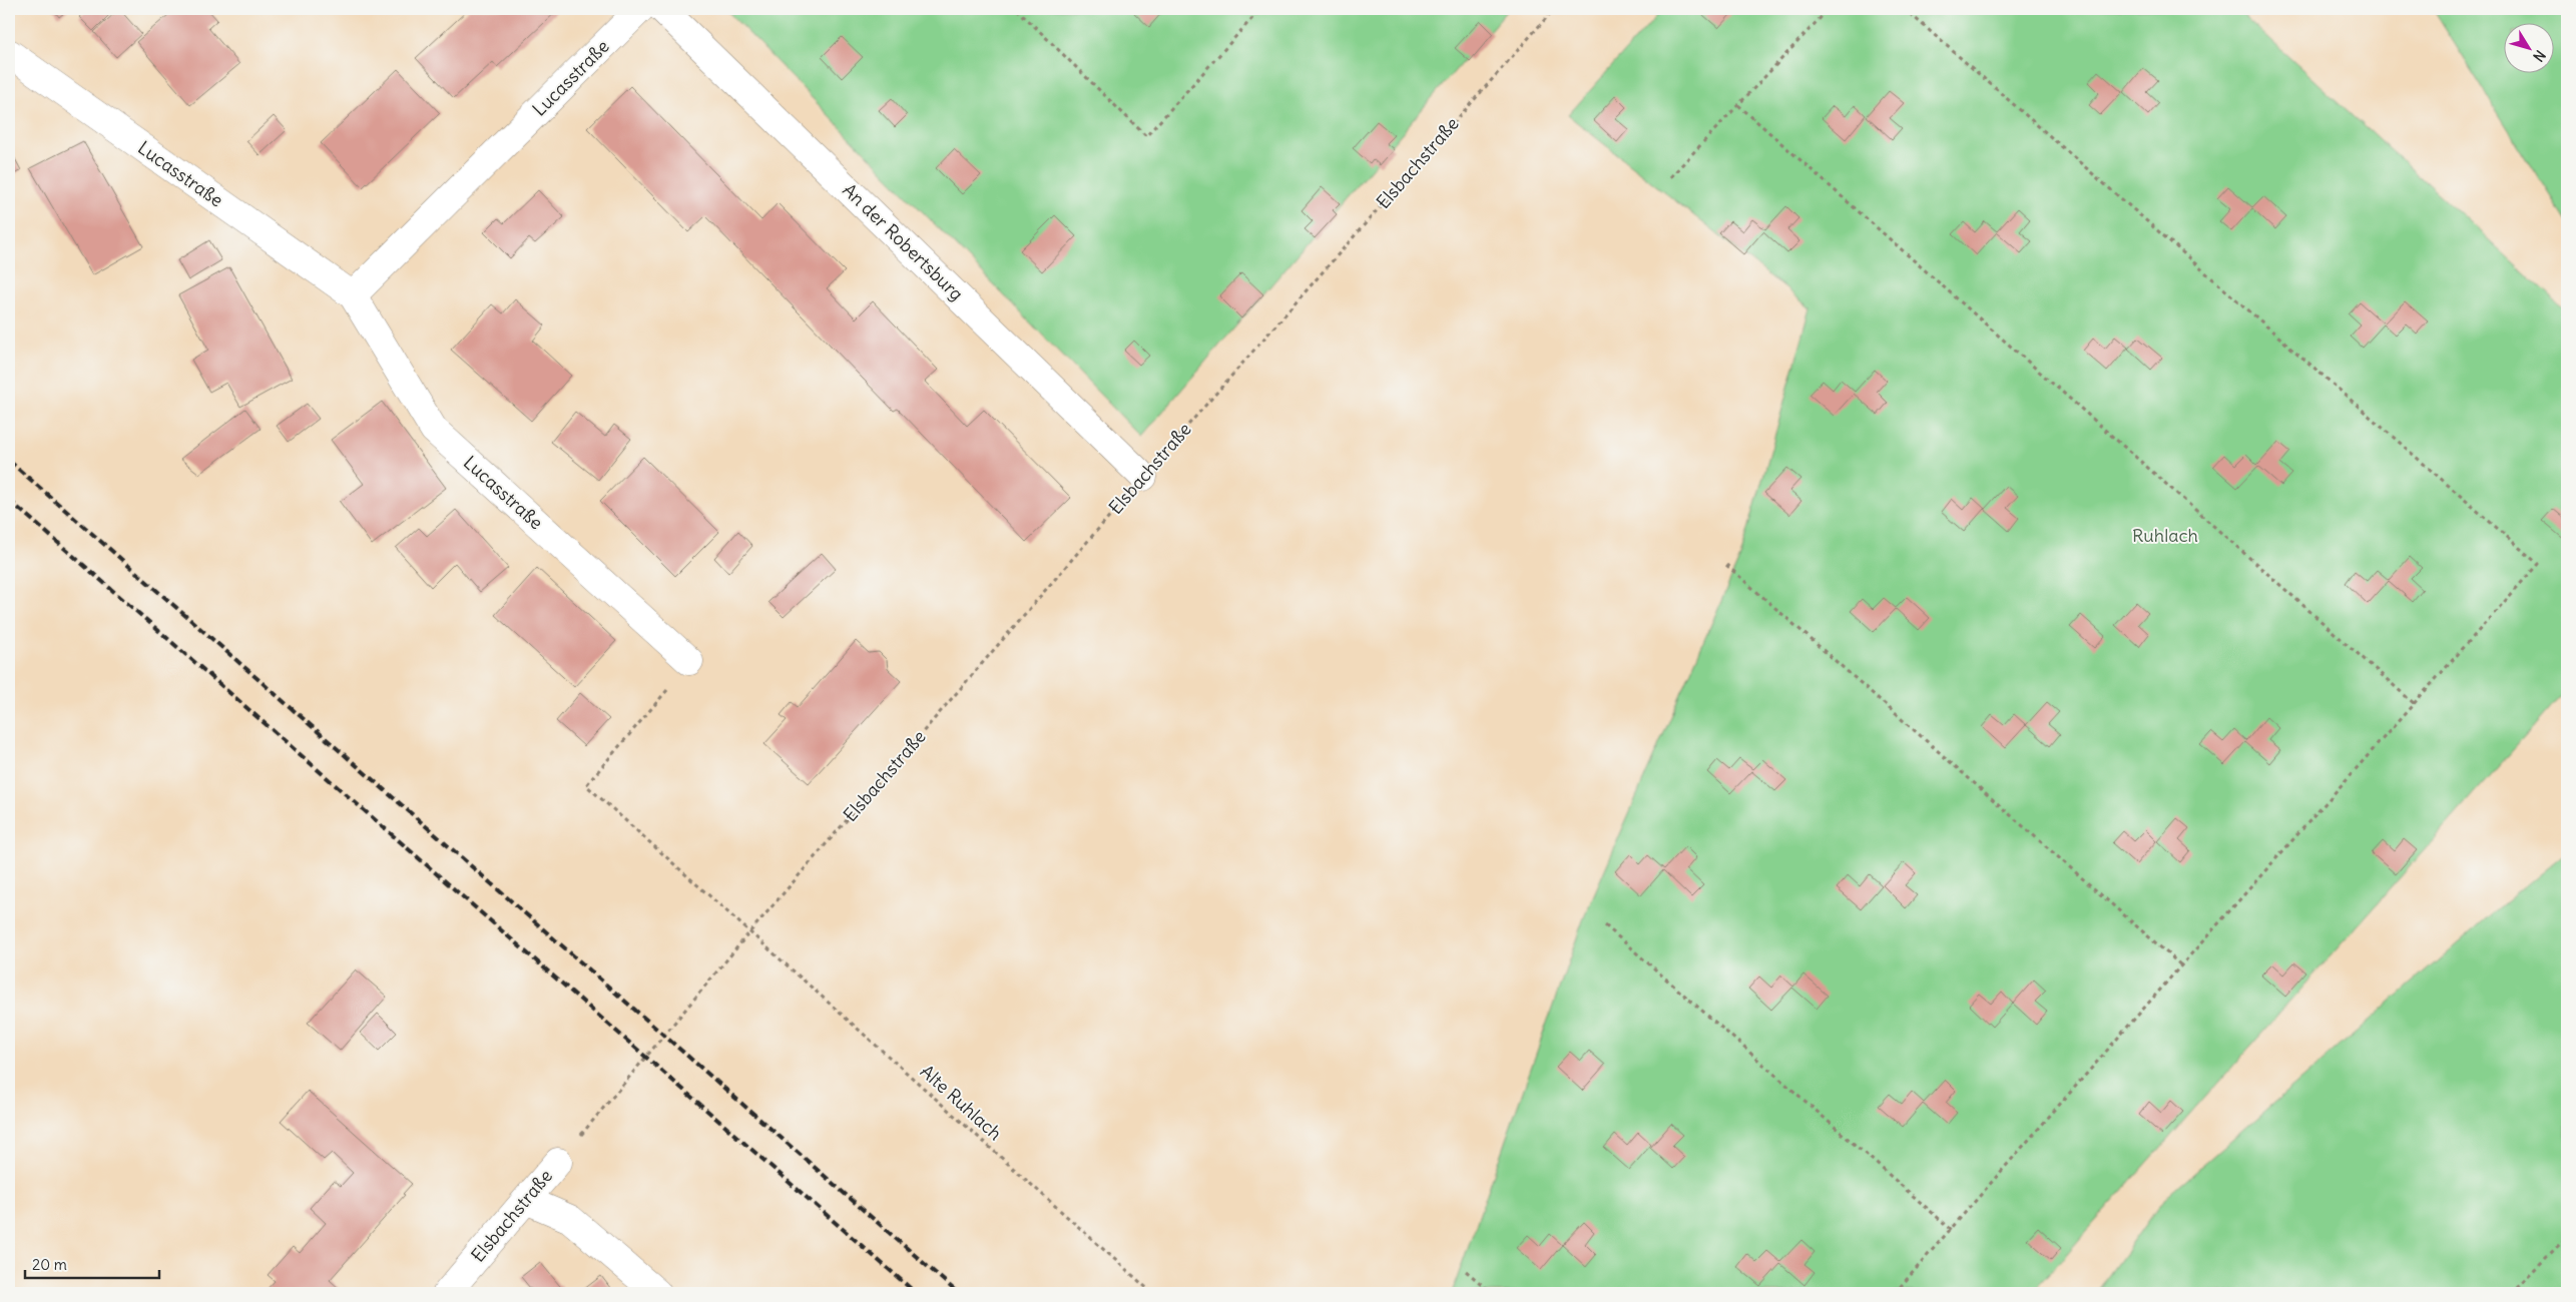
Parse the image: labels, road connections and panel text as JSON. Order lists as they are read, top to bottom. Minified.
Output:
{"streets":{"street":["Lucasstraße","Elsbachstraße","An der Robertsburg"],"path":["Alte Ruhlach"]},"crossings":[["Lucasstraße","Alte Ruhlach"],["Elsbachstraße","An der Robertsburg"],["Elsbachstraße","Alte Ruhlach"]],"parks":["Ruhlach"],"scale_bar":"20 m","north":"bottom right"}
